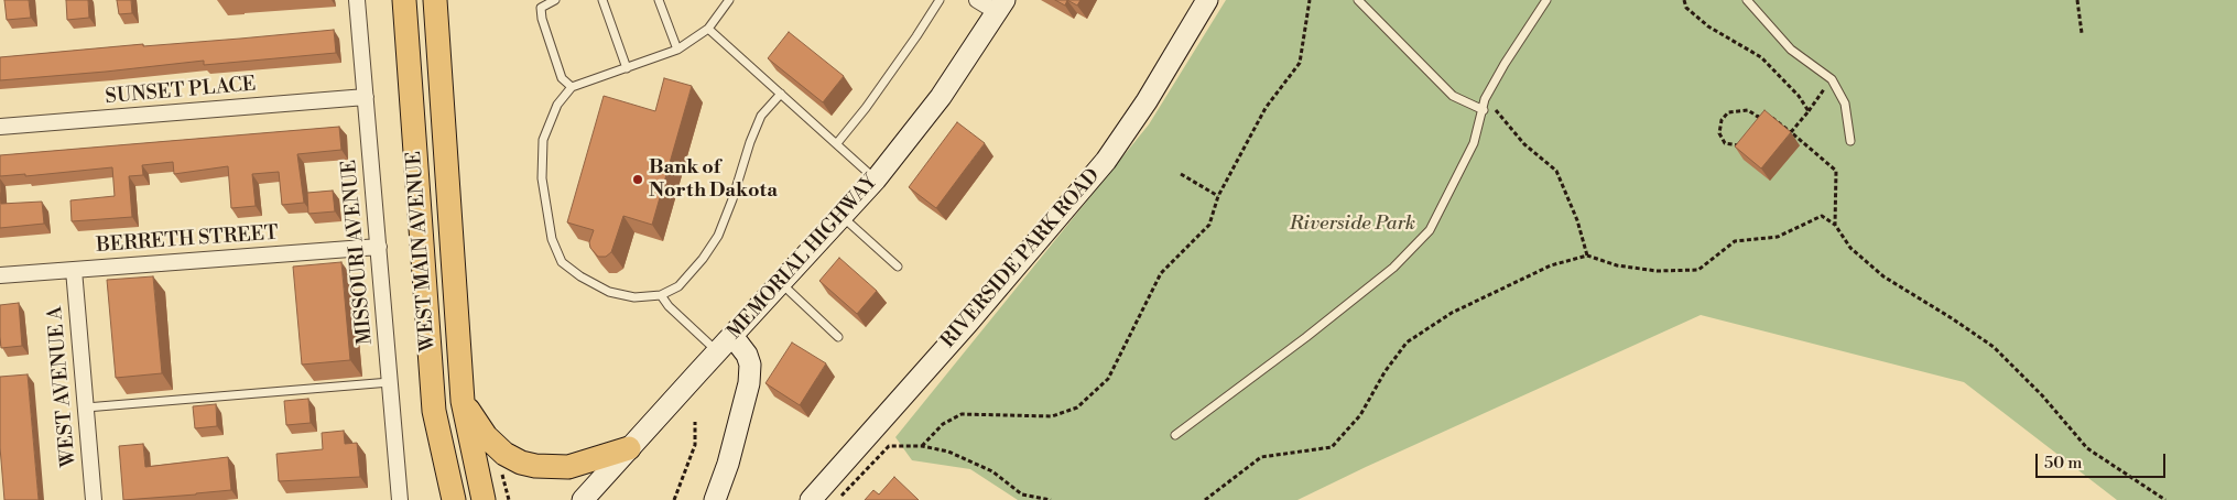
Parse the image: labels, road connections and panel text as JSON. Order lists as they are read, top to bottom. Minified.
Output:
{"streets":{"main road":["WEST MAIN AVENUE","MEMORIAL HIGHWAY","RIVERSIDE PARK ROAD"],"street":["SUNSET PLACE","BERRETH STREET","MISSOURI AVENUE","WEST AVENUE A"]},"crossings":[["SUNSET PLACE","MISSOURI AVENUE"],["BERRETH STREET","MISSOURI AVENUE"],["BERRETH STREET","WEST AVENUE A"]],"parks":["Riverside Park"],"places":["Bank of North Dakota"],"scale_bar":"50 m"}
